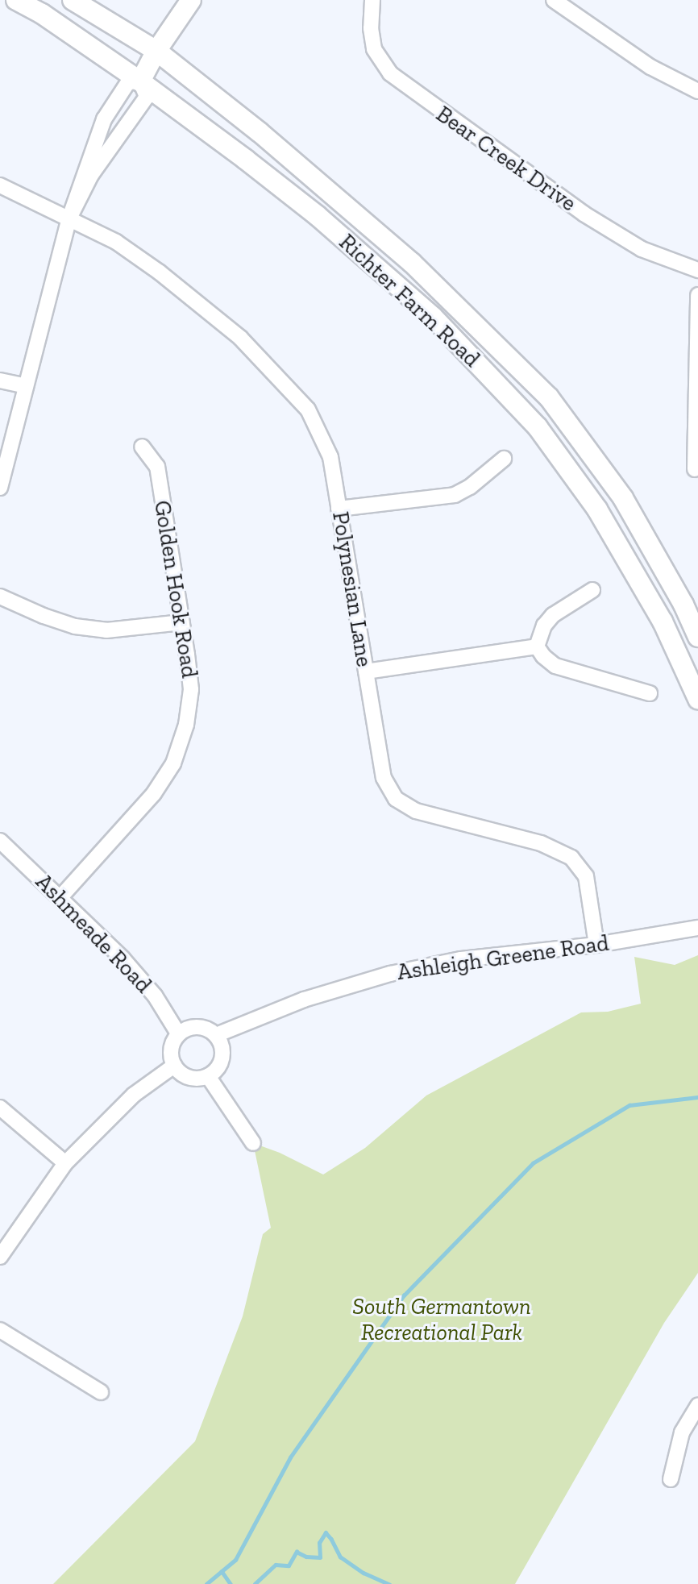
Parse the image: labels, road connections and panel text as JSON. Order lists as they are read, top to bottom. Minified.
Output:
{"streets":{"main road":["Richter Farm Road"],"street":["Bear Creek Drive","Golden Hook Road","Polynesian Lane","Ashmeade Road","Ashleigh Greene Road"]},"crossings":[["Golden Hook Road","Ashmeade Road"],["Polynesian Lane","Ashleigh Greene Road"],["Ashmeade Road","Ashleigh Greene Road"]],"parks":["South Germantown Recreational Park"]}
